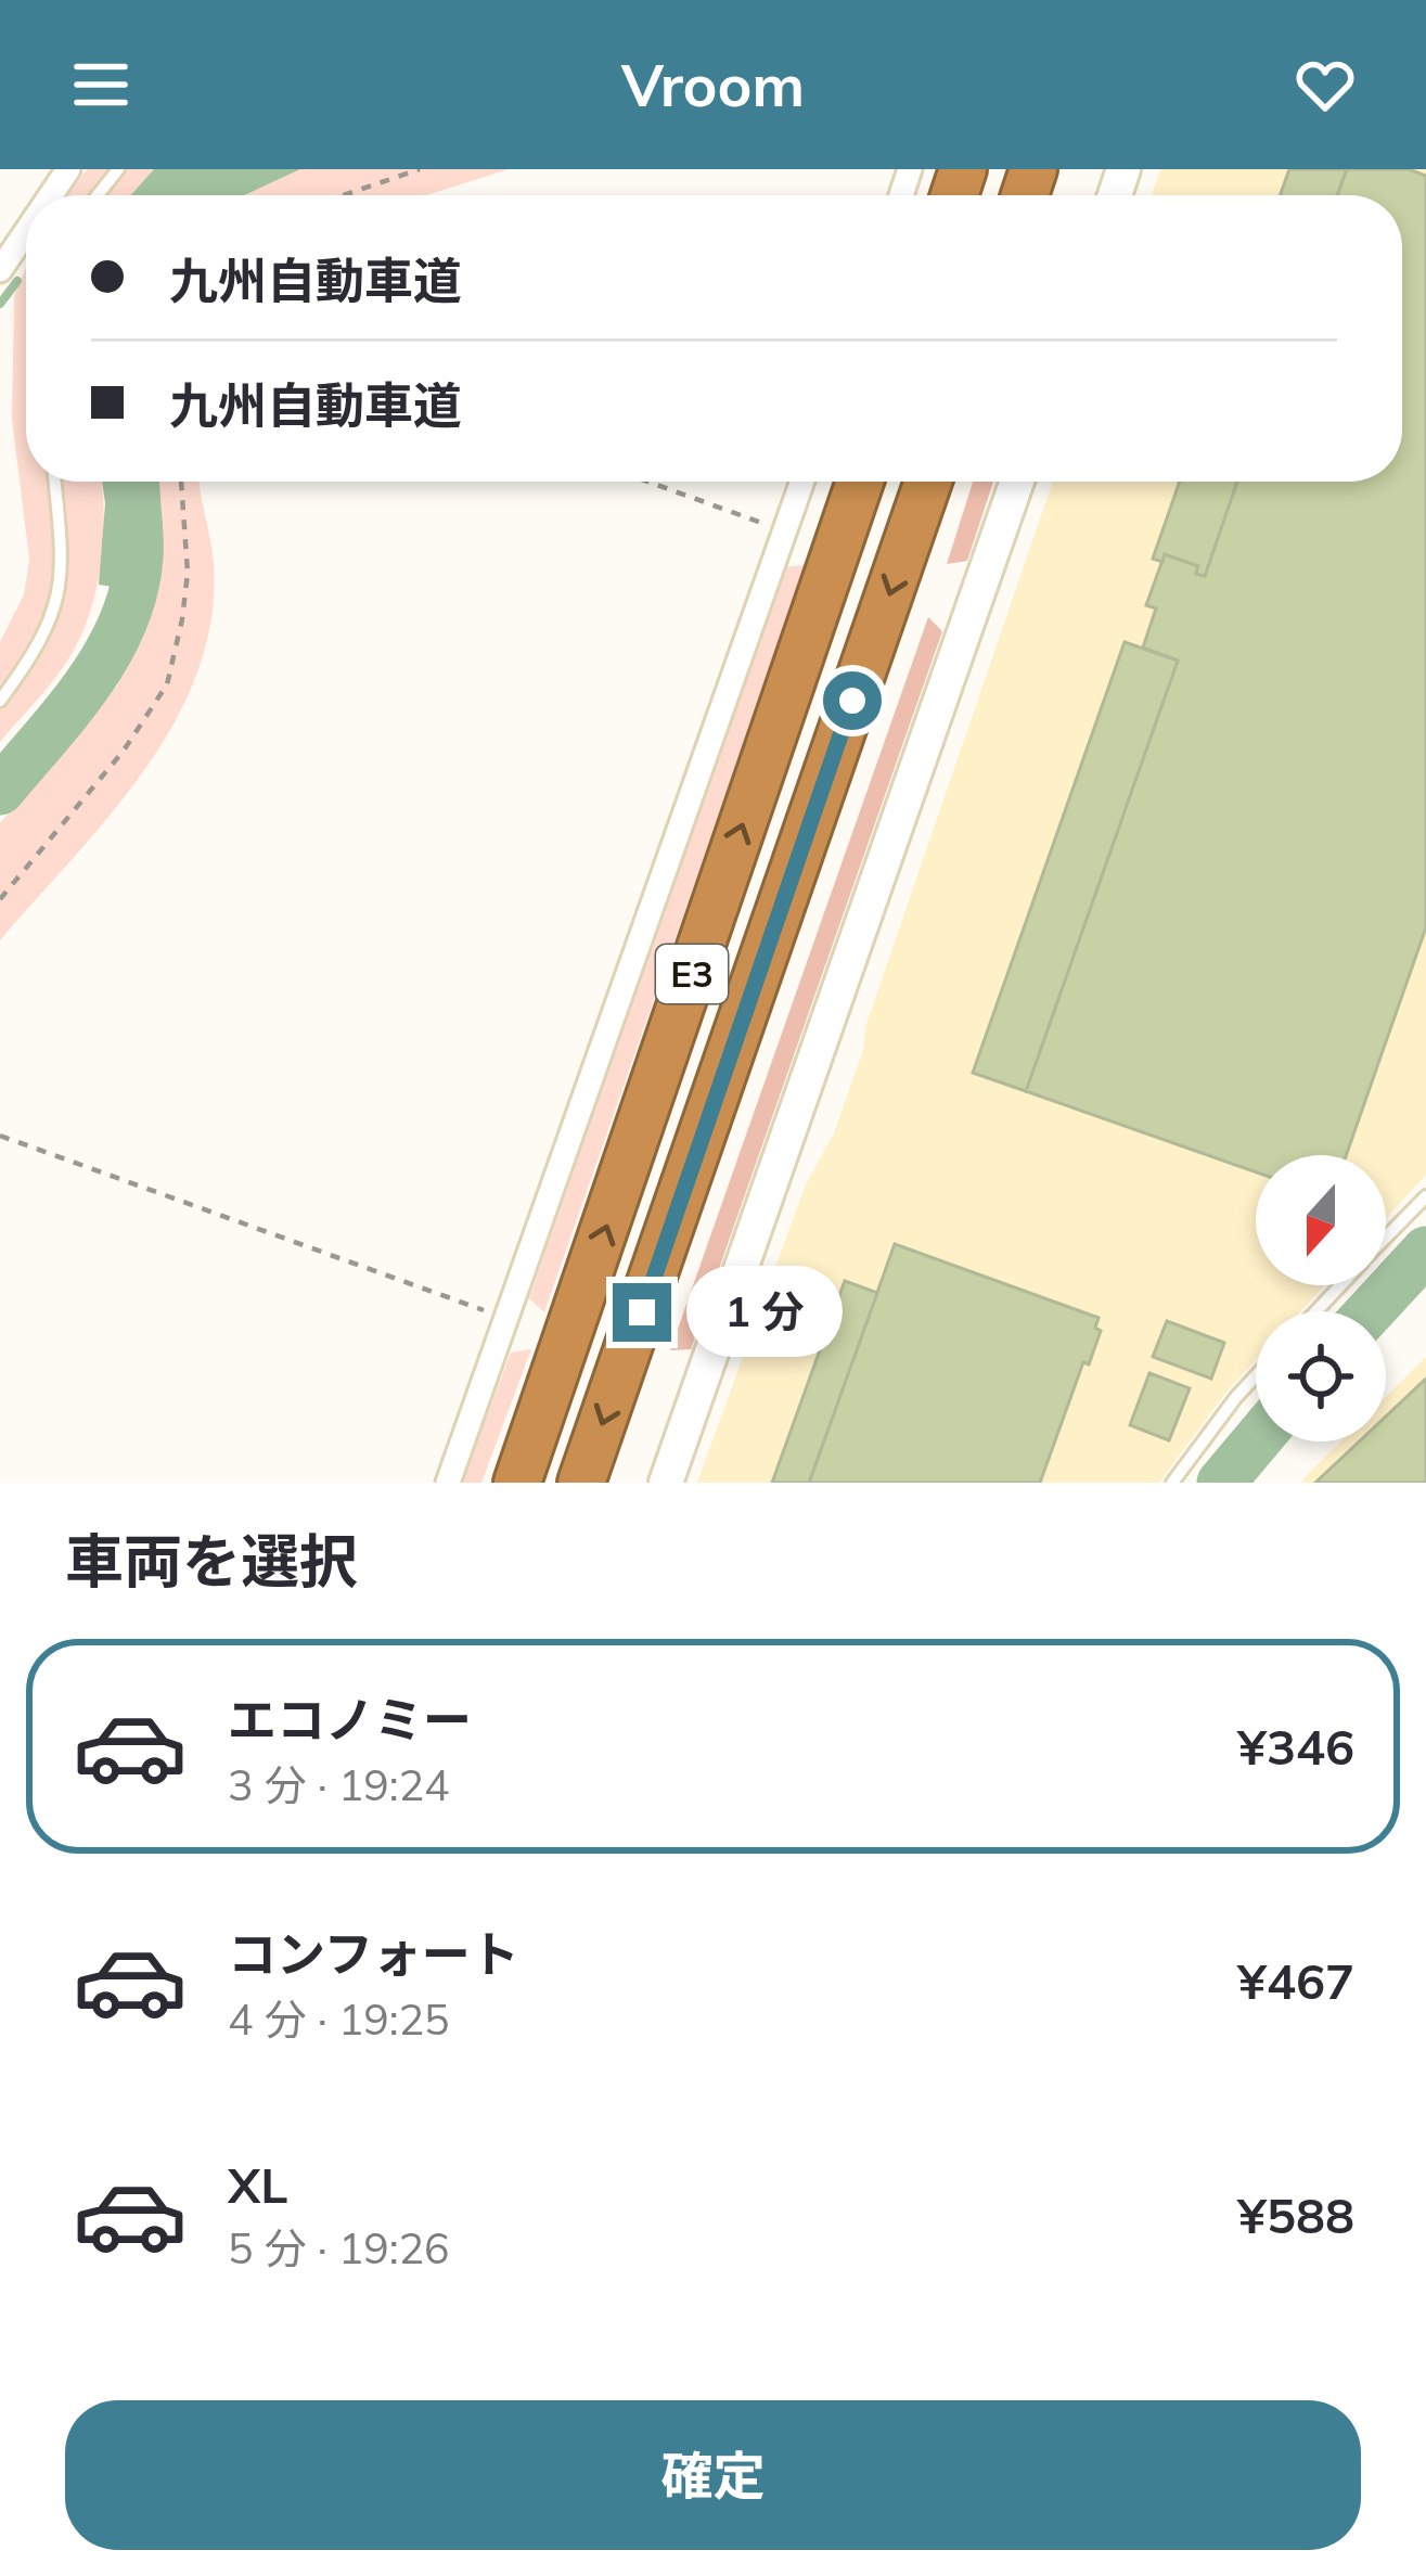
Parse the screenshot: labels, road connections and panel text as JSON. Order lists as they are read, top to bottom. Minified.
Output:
{"streets":{"highway":["E3"]},"north":"bottom","page":{"header":"Vroom","banner":["九州自動車道","九州自動車道"],"bubble":"1 分","heading":"車両を選択","list":[{"name":"エコノミー","note":"3 分 · 19:24","value":"¥346"},{"name":"コンフォート","note":"4 分 · 19:25","value":"¥467"},{"name":"XL","note":"5 分 · 19:26","value":"¥588"}],"buttons":"確定"}}
